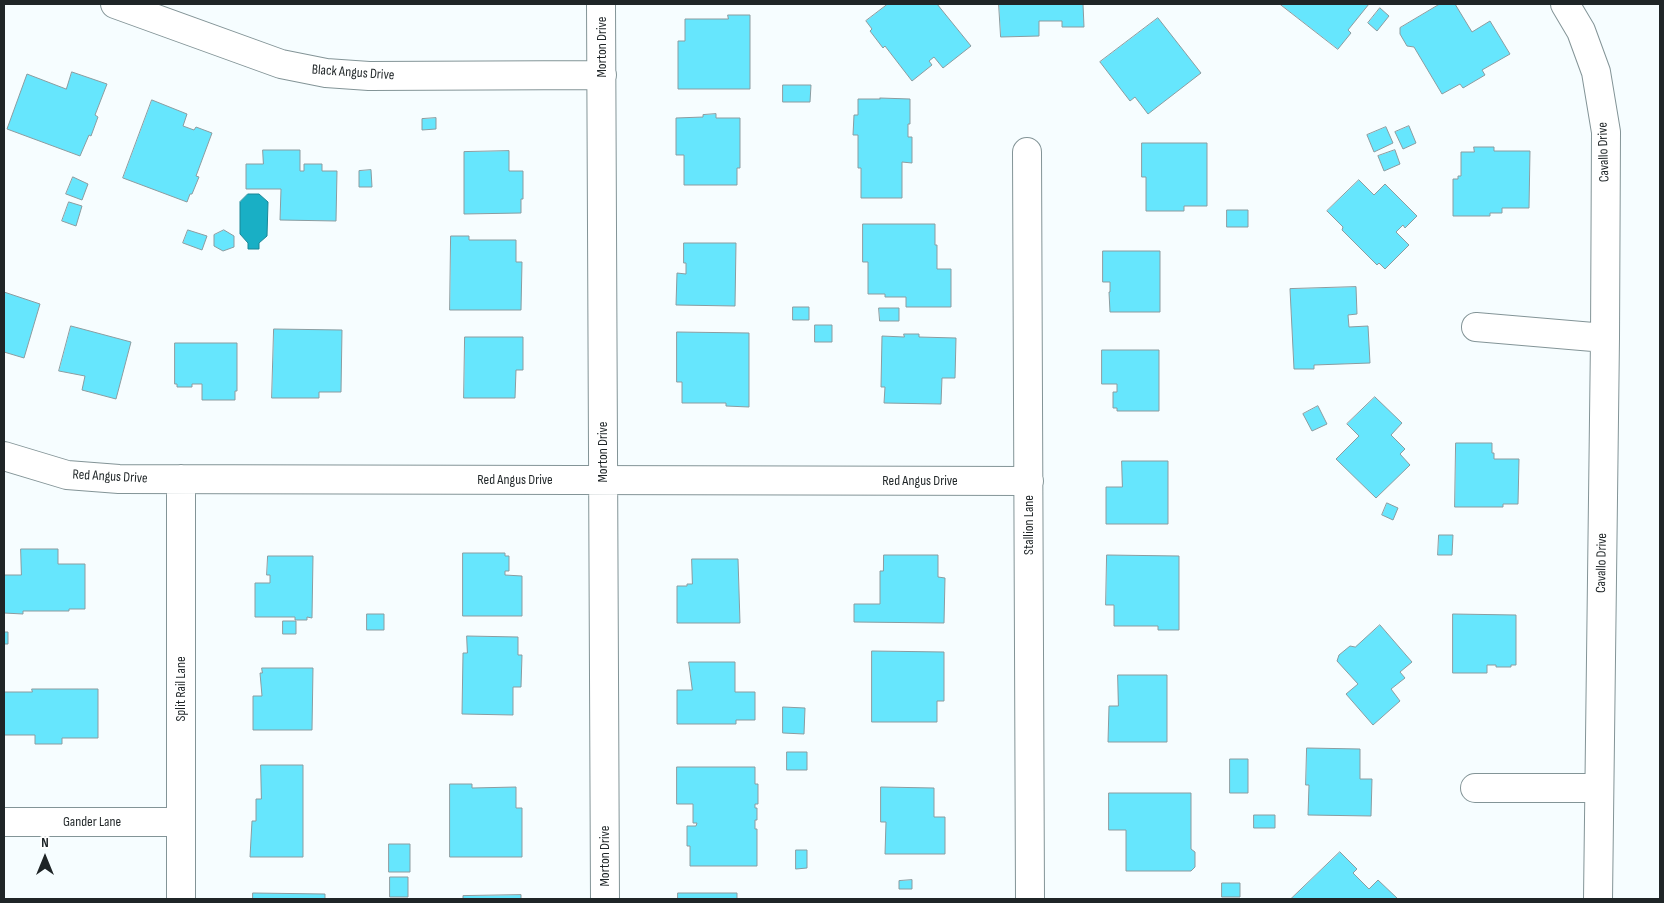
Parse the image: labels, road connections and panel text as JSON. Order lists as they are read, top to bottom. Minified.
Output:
{"streets":{"street":["Morton Drive","Black Angus Drive","Cavallo Drive","Red Angus Drive","Stallion Lane","Split Rail Lane","Gander Lane"]},"crossings":[["Morton Drive","Black Angus Drive"],["Morton Drive","Red Angus Drive"],["Red Angus Drive","Stallion Lane"],["Red Angus Drive","Split Rail Lane"],["Split Rail Lane","Gander Lane"]],"north":"top"}
